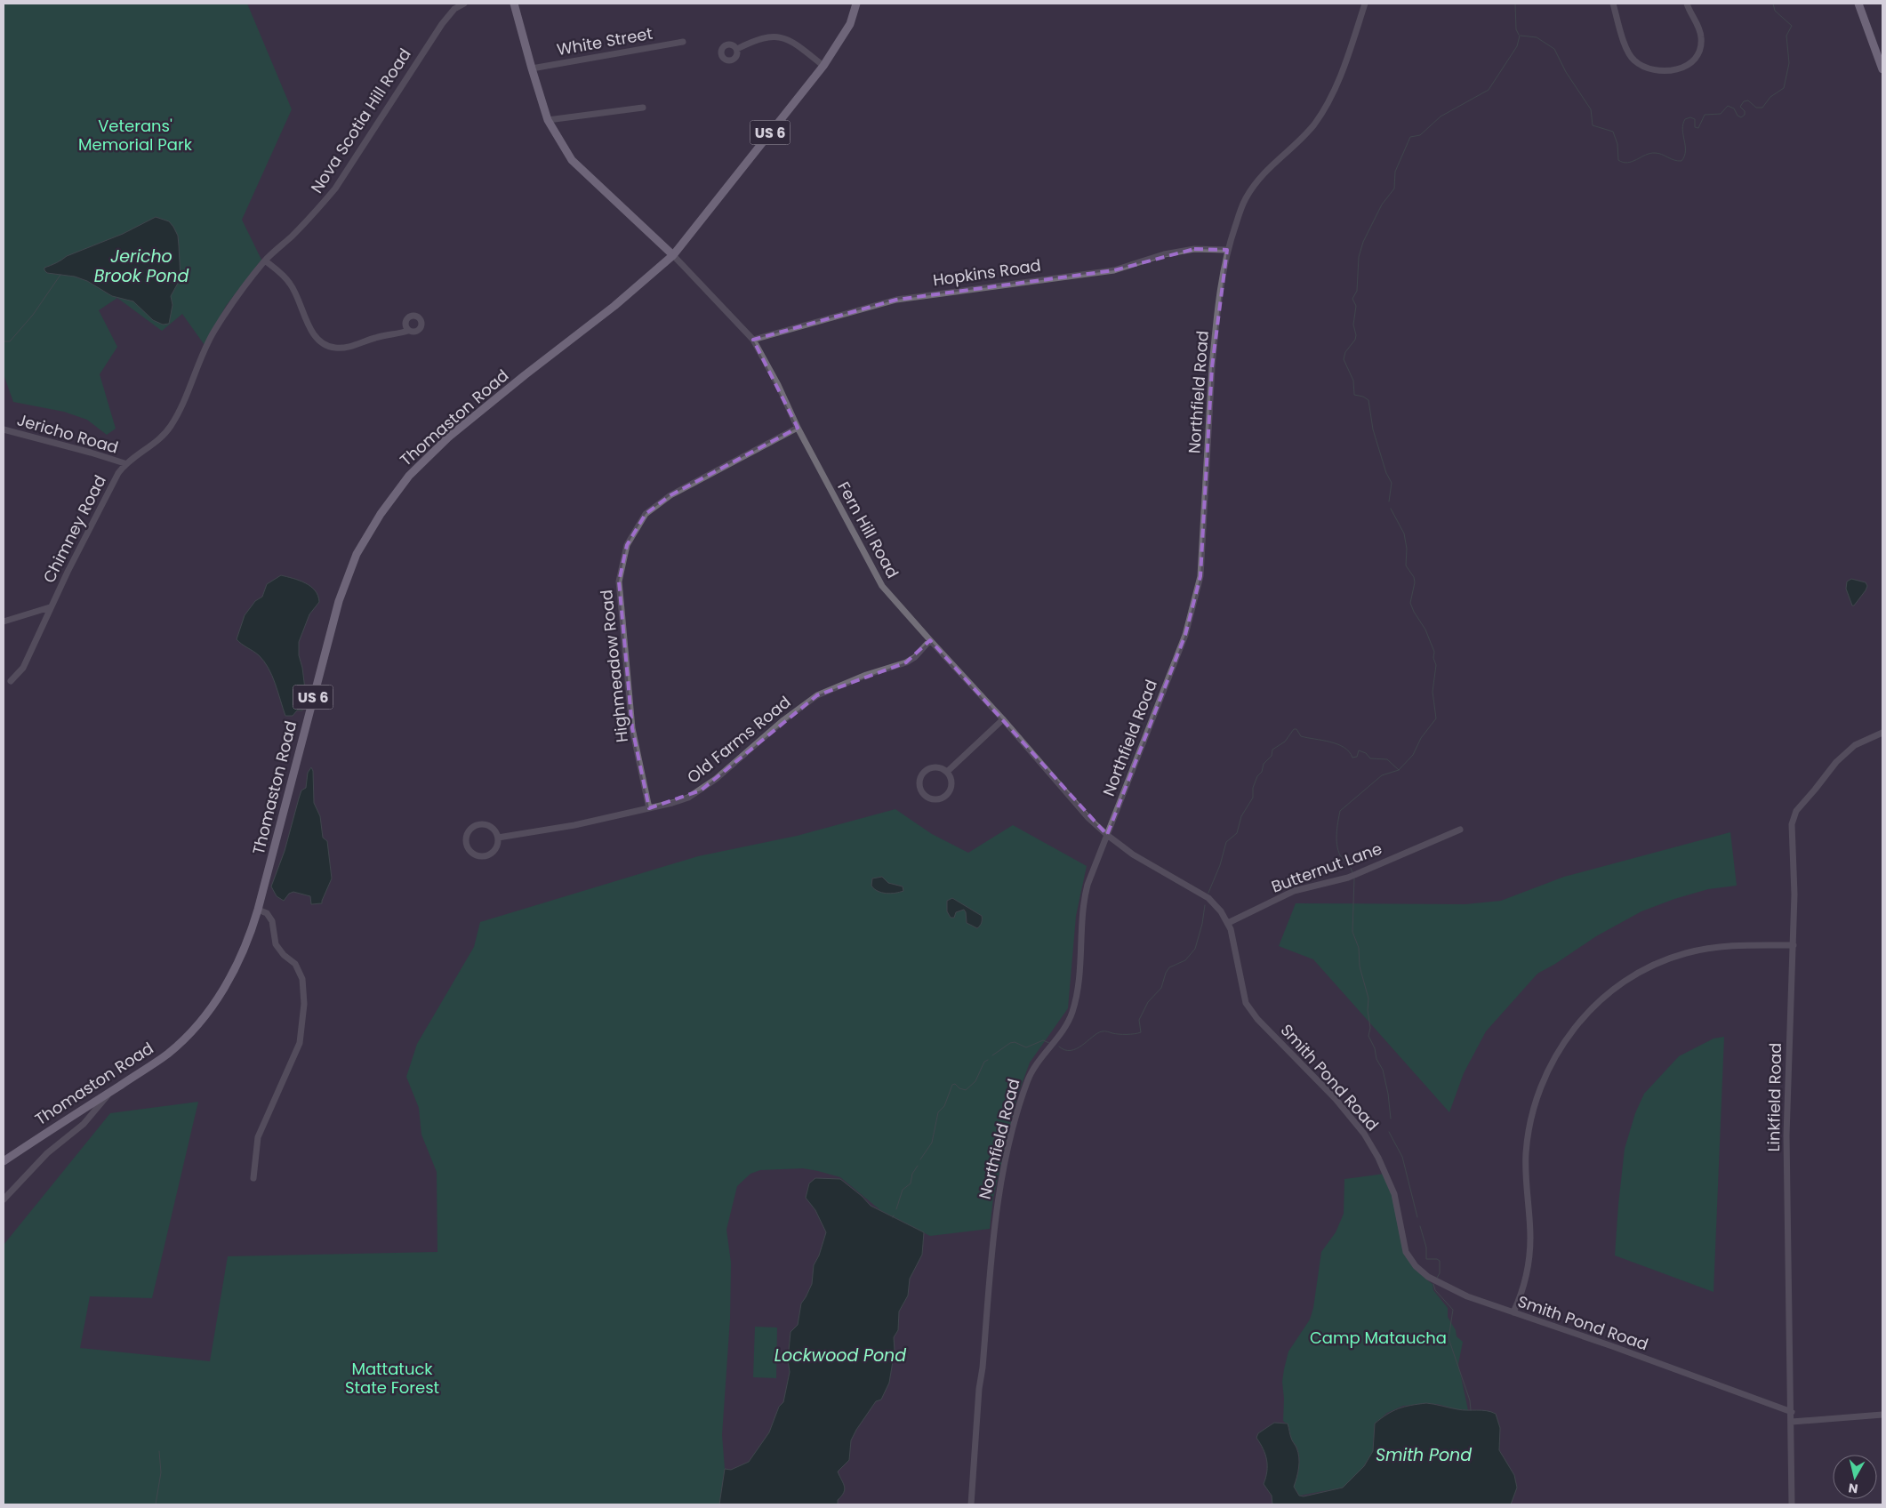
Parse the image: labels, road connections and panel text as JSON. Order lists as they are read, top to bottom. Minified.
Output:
{"streets":{"main road":["US 6","Thomaston Road"],"street":["White Street","Nova Scotia Hill Road","Hopkins Road","Northfield Road","Jericho Road","Chimney Road","Fern Hill Road","Highmeadow Road","Old Farms Road","Butternut Lane","Smith Pond Road","Linkfield Road"]},"crossings":[["Nova Scotia Hill Road","Jericho Road"],["Nova Scotia Hill Road","Chimney Road"],["Hopkins Road","Northfield Road"],["Hopkins Road","Fern Hill Road"],["Northfield Road","Fern Hill Road"],["Northfield Road","Smith Pond Road"],["Thomaston Road","Fern Hill Road"],["Jericho Road","Chimney Road"],["Fern Hill Road","Highmeadow Road"],["Fern Hill Road","Old Farms Road"],["Fern Hill Road","Smith Pond Road"],["Highmeadow Road","Old Farms Road"],["Butternut Lane","Smith Pond Road"],["Smith Pond Road","Linkfield Road"]],"water":["Jericho Brook Pond","Lockwood Pond","Smith Pond"],"parks":["Veterans' Memorial Park","Camp Mataucha","Mattatuck State Forest"],"north":"bottom"}
